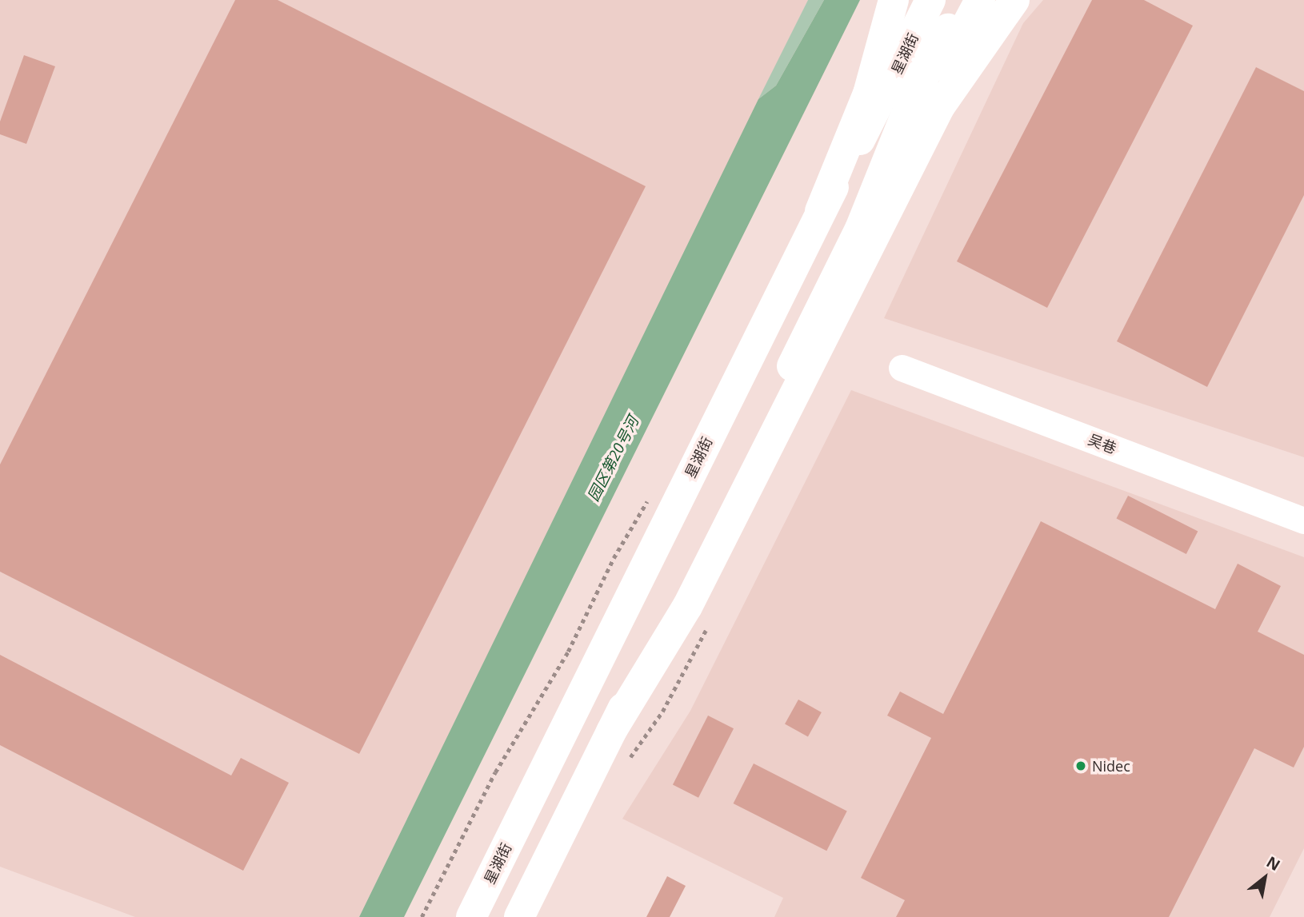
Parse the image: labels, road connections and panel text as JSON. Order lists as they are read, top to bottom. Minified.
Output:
{"streets":{"main road":["星湖街"],"street":["吴巷"]},"water":["园区第20号河"],"places":["Nidec"],"north":"top right"}
